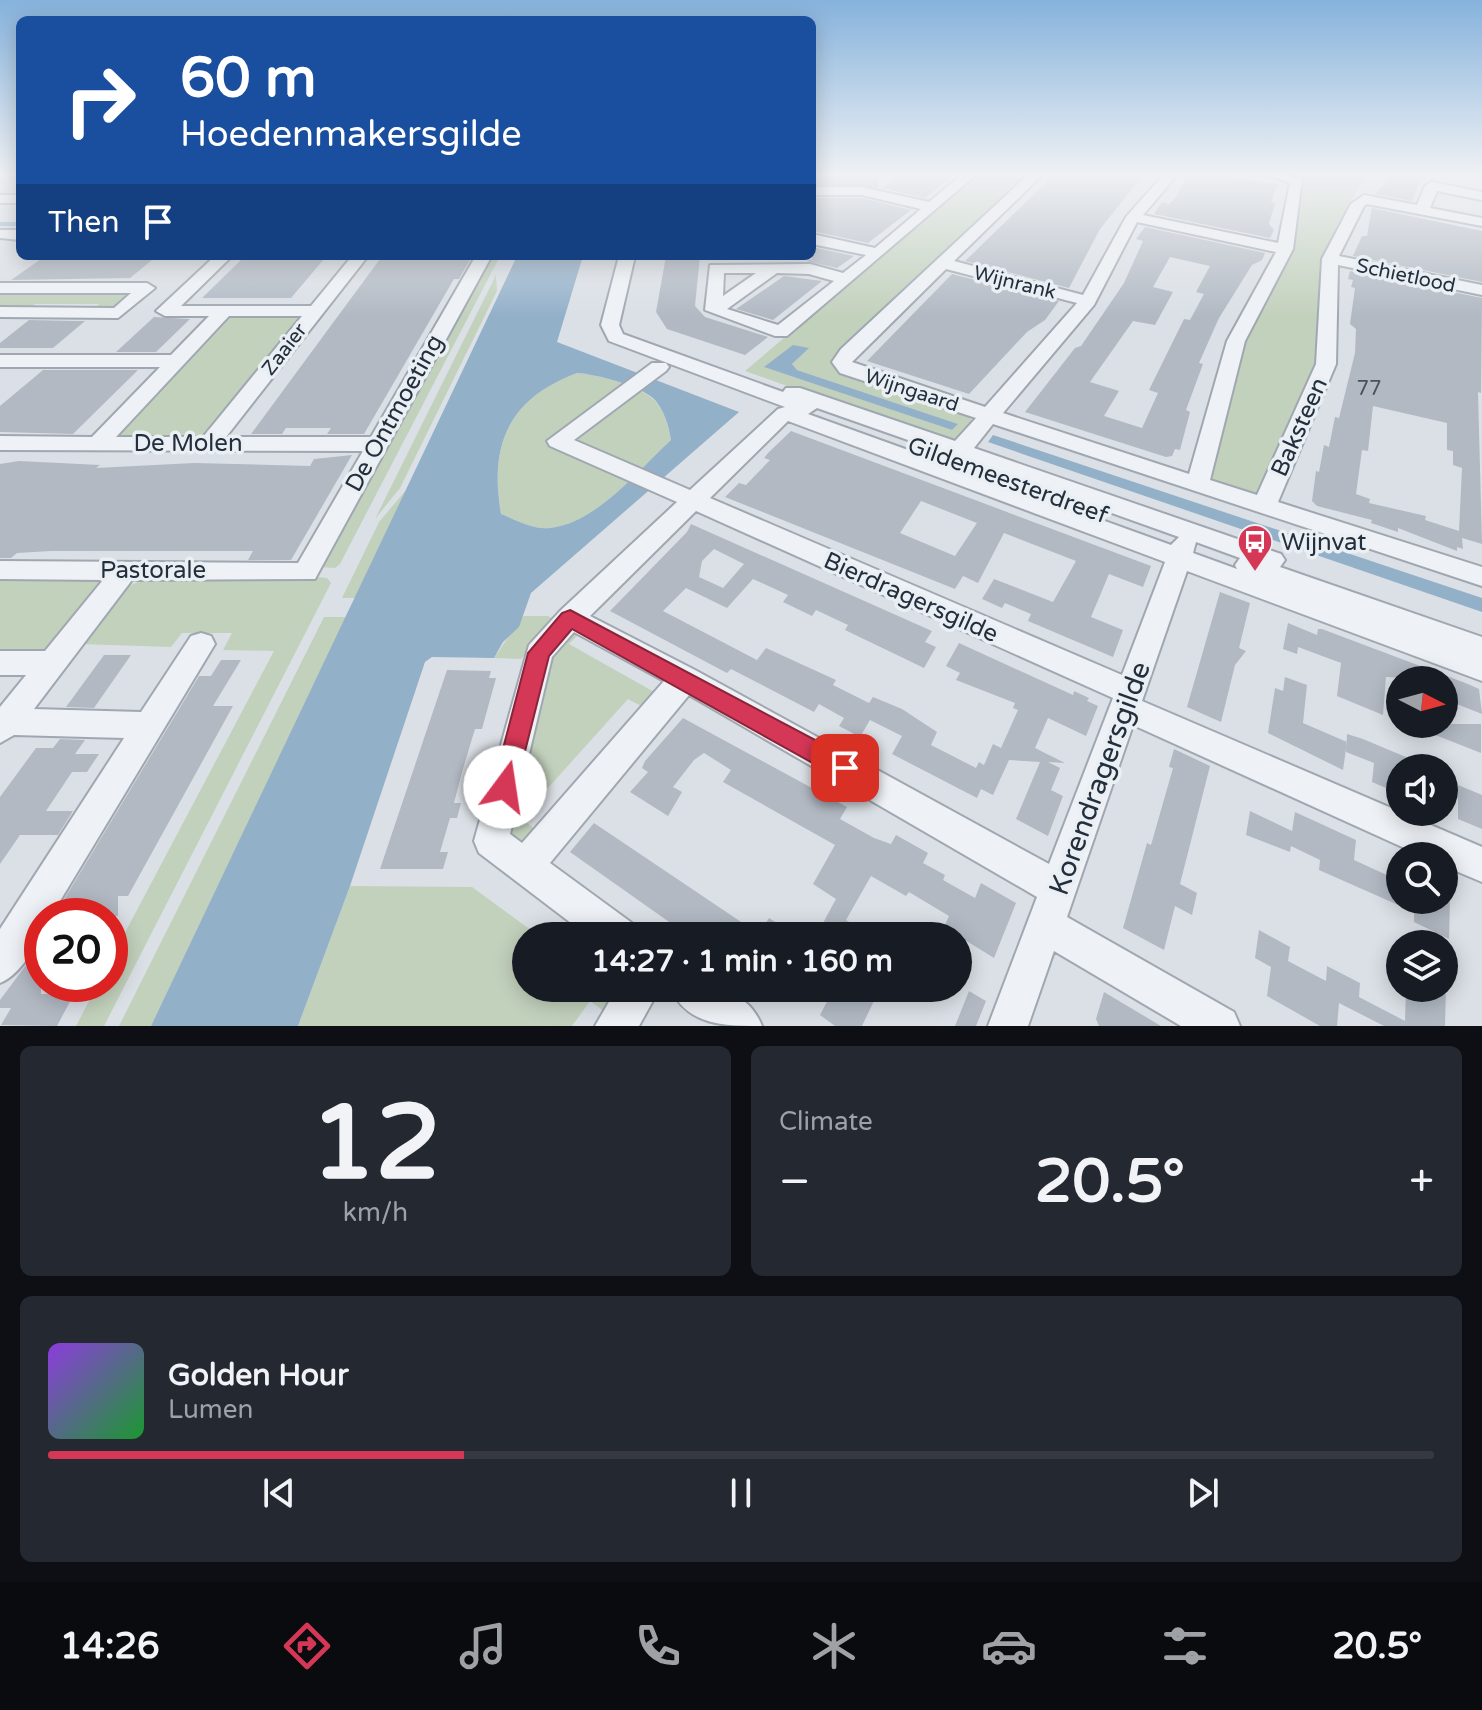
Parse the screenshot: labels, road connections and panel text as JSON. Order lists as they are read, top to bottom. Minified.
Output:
{"streets":{"street":["Schietlood","Wijnrank","Zaaier","Wijngaard","De Ontmoeting","Baksteen","De Molen","Gildemeesterdreef","Pastorale","Bierdragersgilde","Korendragersgilde"]},"crossings":[["Schietlood","Baksteen"],["Wijnrank","Wijngaard"],["Zaaier","De Molen"],["Wijngaard","Baksteen"],["De Ontmoeting","De Molen"],["De Ontmoeting","Pastorale"],["Gildemeesterdreef","Korendragersgilde"],["Bierdragersgilde","Korendragersgilde"]],"places":{"bus stop":["Wijnvat"]},"house_numbers":["77"],"north":"right","page":{"turn":["60 m","Hoedenmakersgilde"],"then":"Then","limit":"20","trip":"14:27 · 1 min · 160 m","tile":[["12","km/h"],"Climate"],"heat":["−","20.5°","+"],"song":["Golden Hour","Lumen"],"tabs":["14:26","20.5°"]}}
